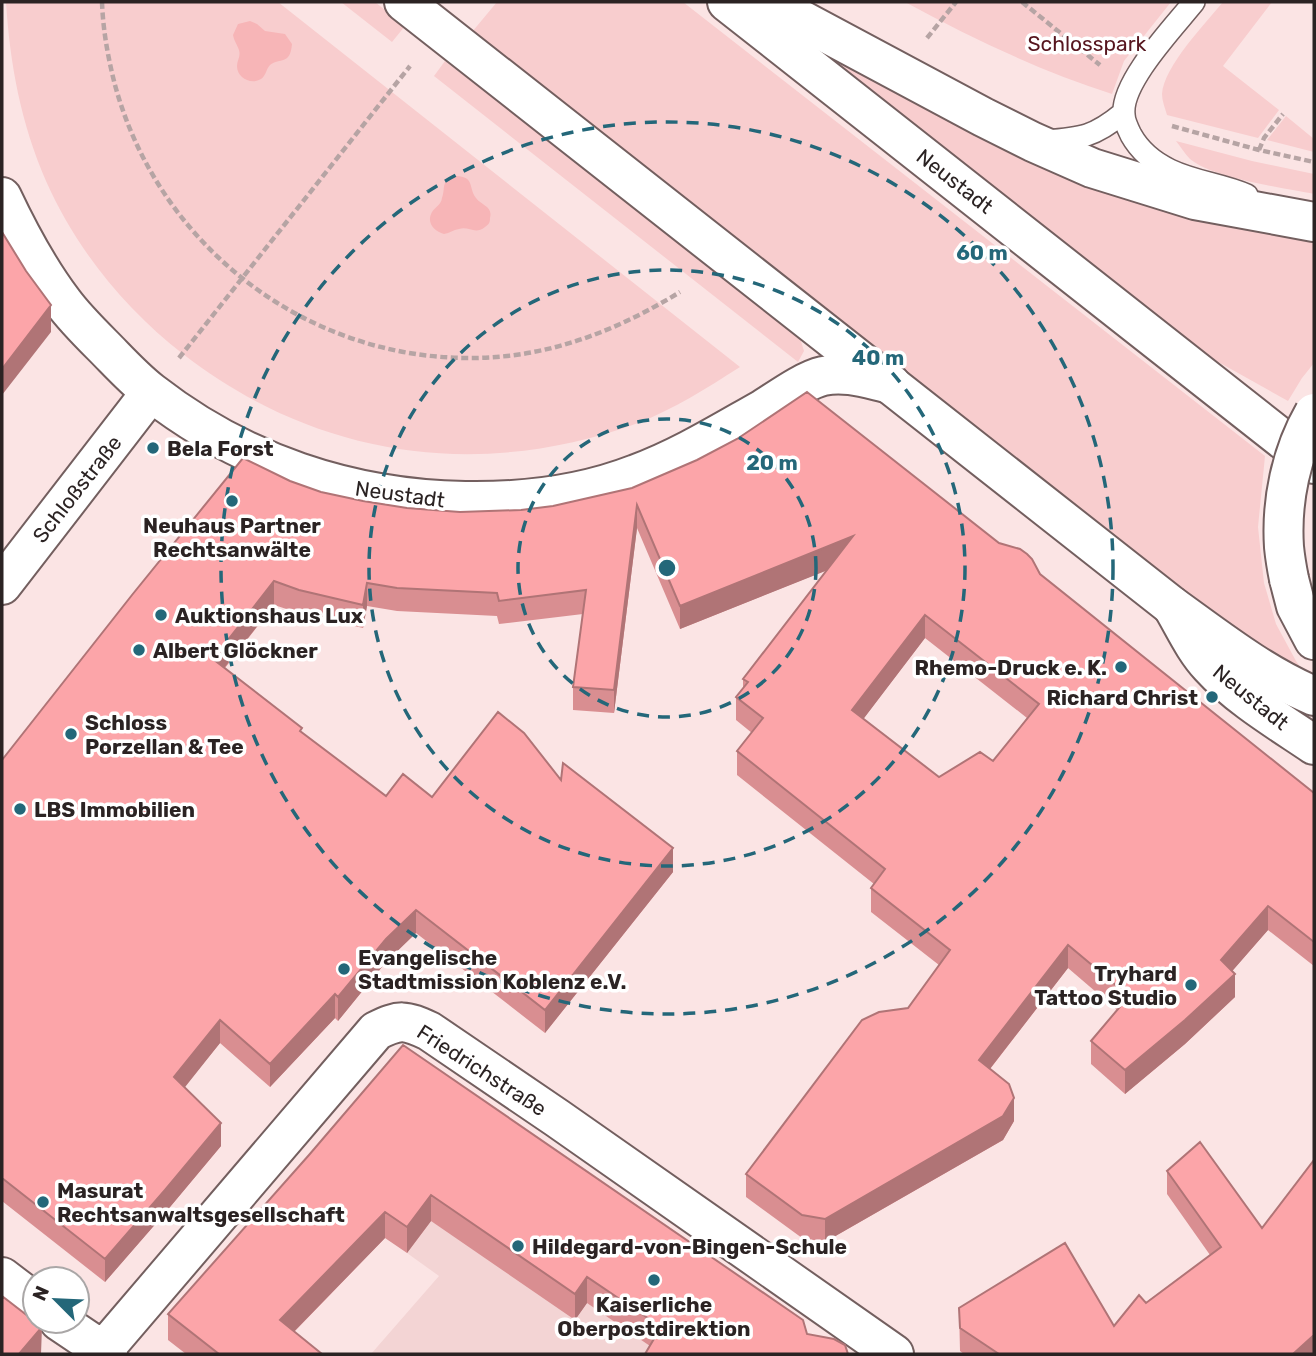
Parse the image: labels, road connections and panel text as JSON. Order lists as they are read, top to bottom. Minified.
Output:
{"streets":{"street":["Neustadt","Schloßstraße","Friedrichstraße"]},"crossings":[["Neustadt","Schloßstraße"]],"parks":["Schlosspark"],"places":["Bela Forst","Neuhaus Partner Rechtsanwälte","Auktionshaus Lux","Albert Glöckner","Rhemo-Druck e. K.","Richard Christ","Schloss Porzellan & Tee","LBS Immobilien","Evangelische Stadtmission Koblenz e.V.","Tryhard Tattoo Studio","Masurat Rechtsanwaltsgesellschaft","Hildegard-von-Bingen-Schule","Kaiserliche Oberpostdirektion"],"north":"top left","rings":["60 m","40 m","20 m"]}
